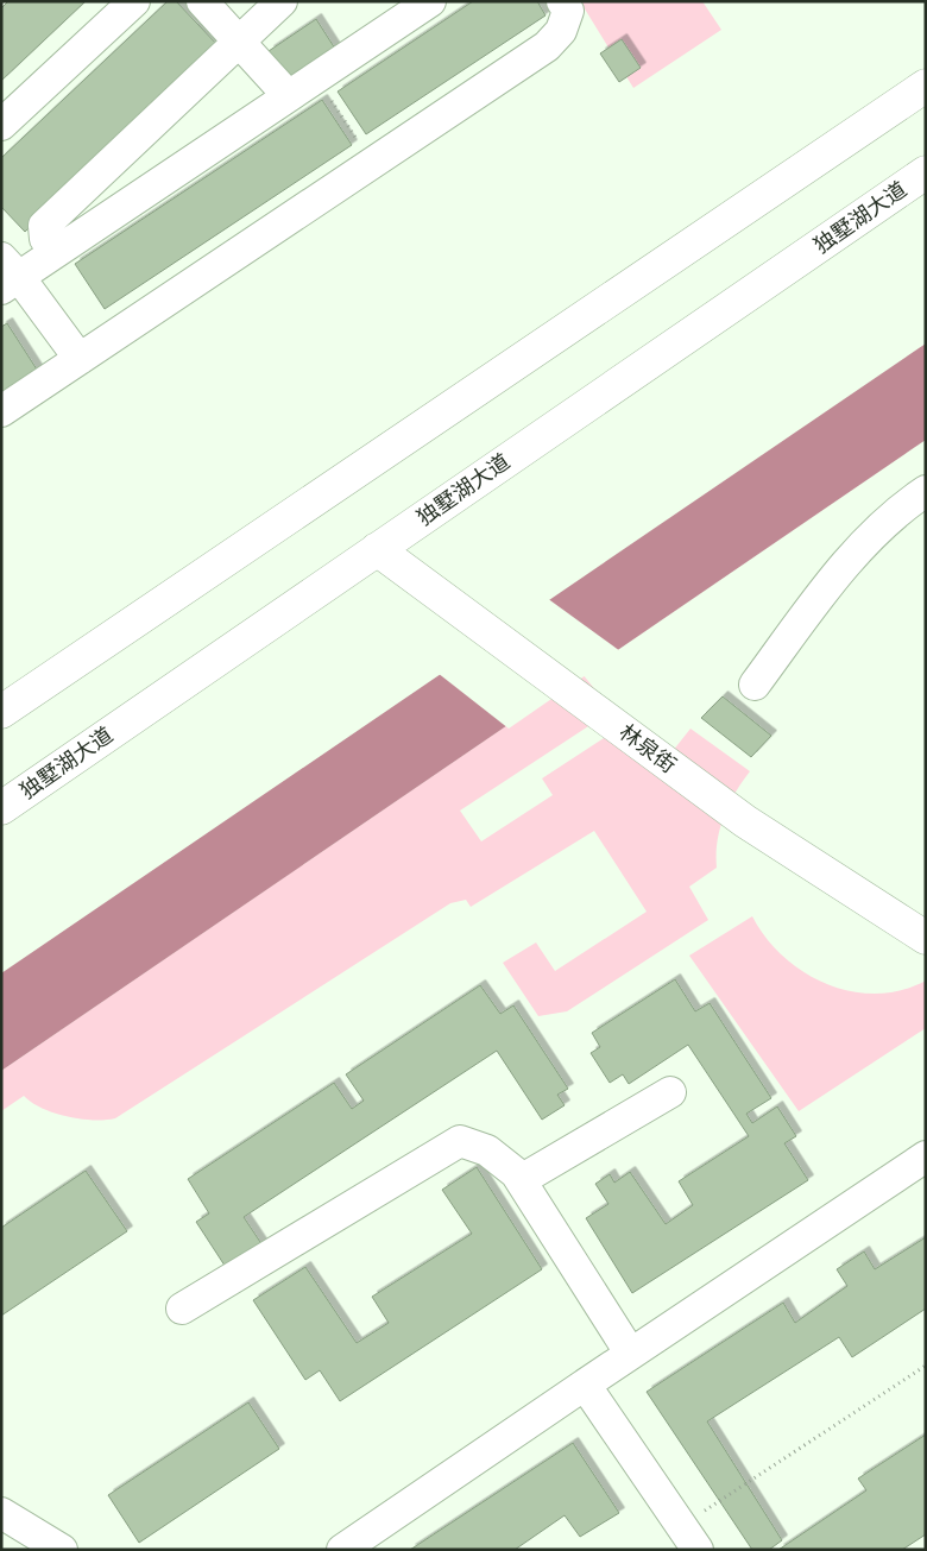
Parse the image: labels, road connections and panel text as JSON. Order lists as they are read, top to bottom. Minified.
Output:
{"streets":{"main road":["独墅湖大道","林泉街"]},"crossings":[["独墅湖大道","林泉街"]]}
